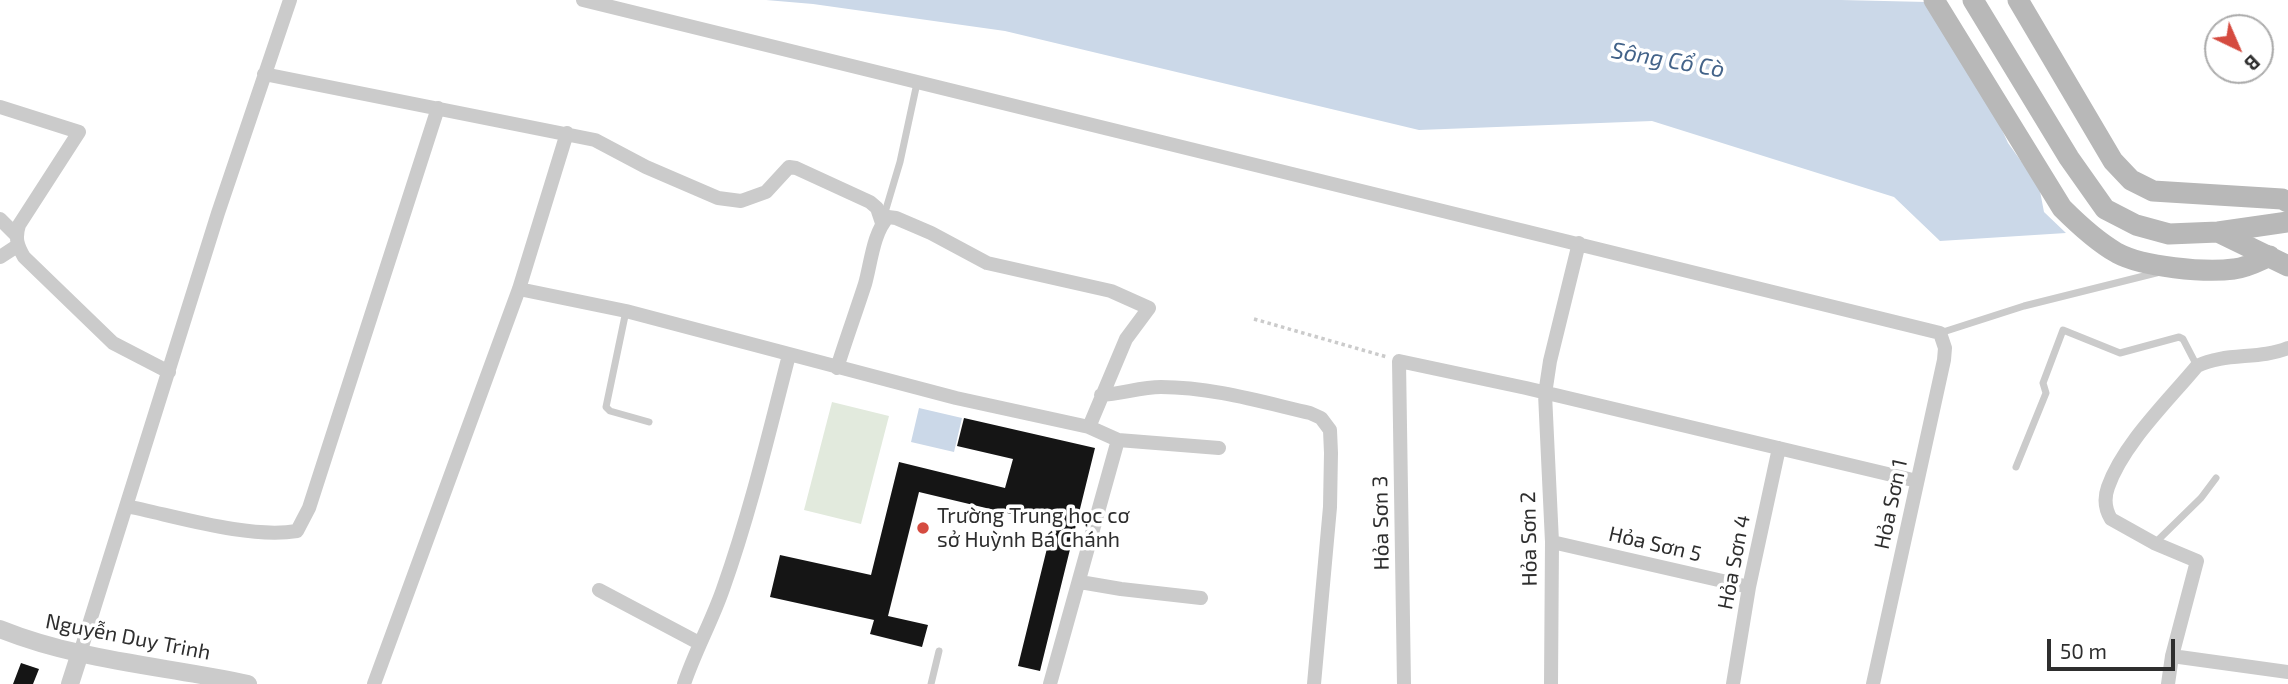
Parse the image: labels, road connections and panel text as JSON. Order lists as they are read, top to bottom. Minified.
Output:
{"streets":{"street":["Hỏa Sơn 1","Hỏa Sơn 3","Hỏa Sơn 2","Hỏa Sơn 5","Hỏa Sơn 4","Nguyễn Duy Trinh"]},"crossings":[["Hỏa Sơn 2","Hỏa Sơn 5"],["Hỏa Sơn 5","Hỏa Sơn 4"]],"water":["Sông Cổ Cò"],"places":["Trường Trung học cơ sở Huỳnh Bá Chánh"],"scale_bar":"50 m","north":"bottom right"}
